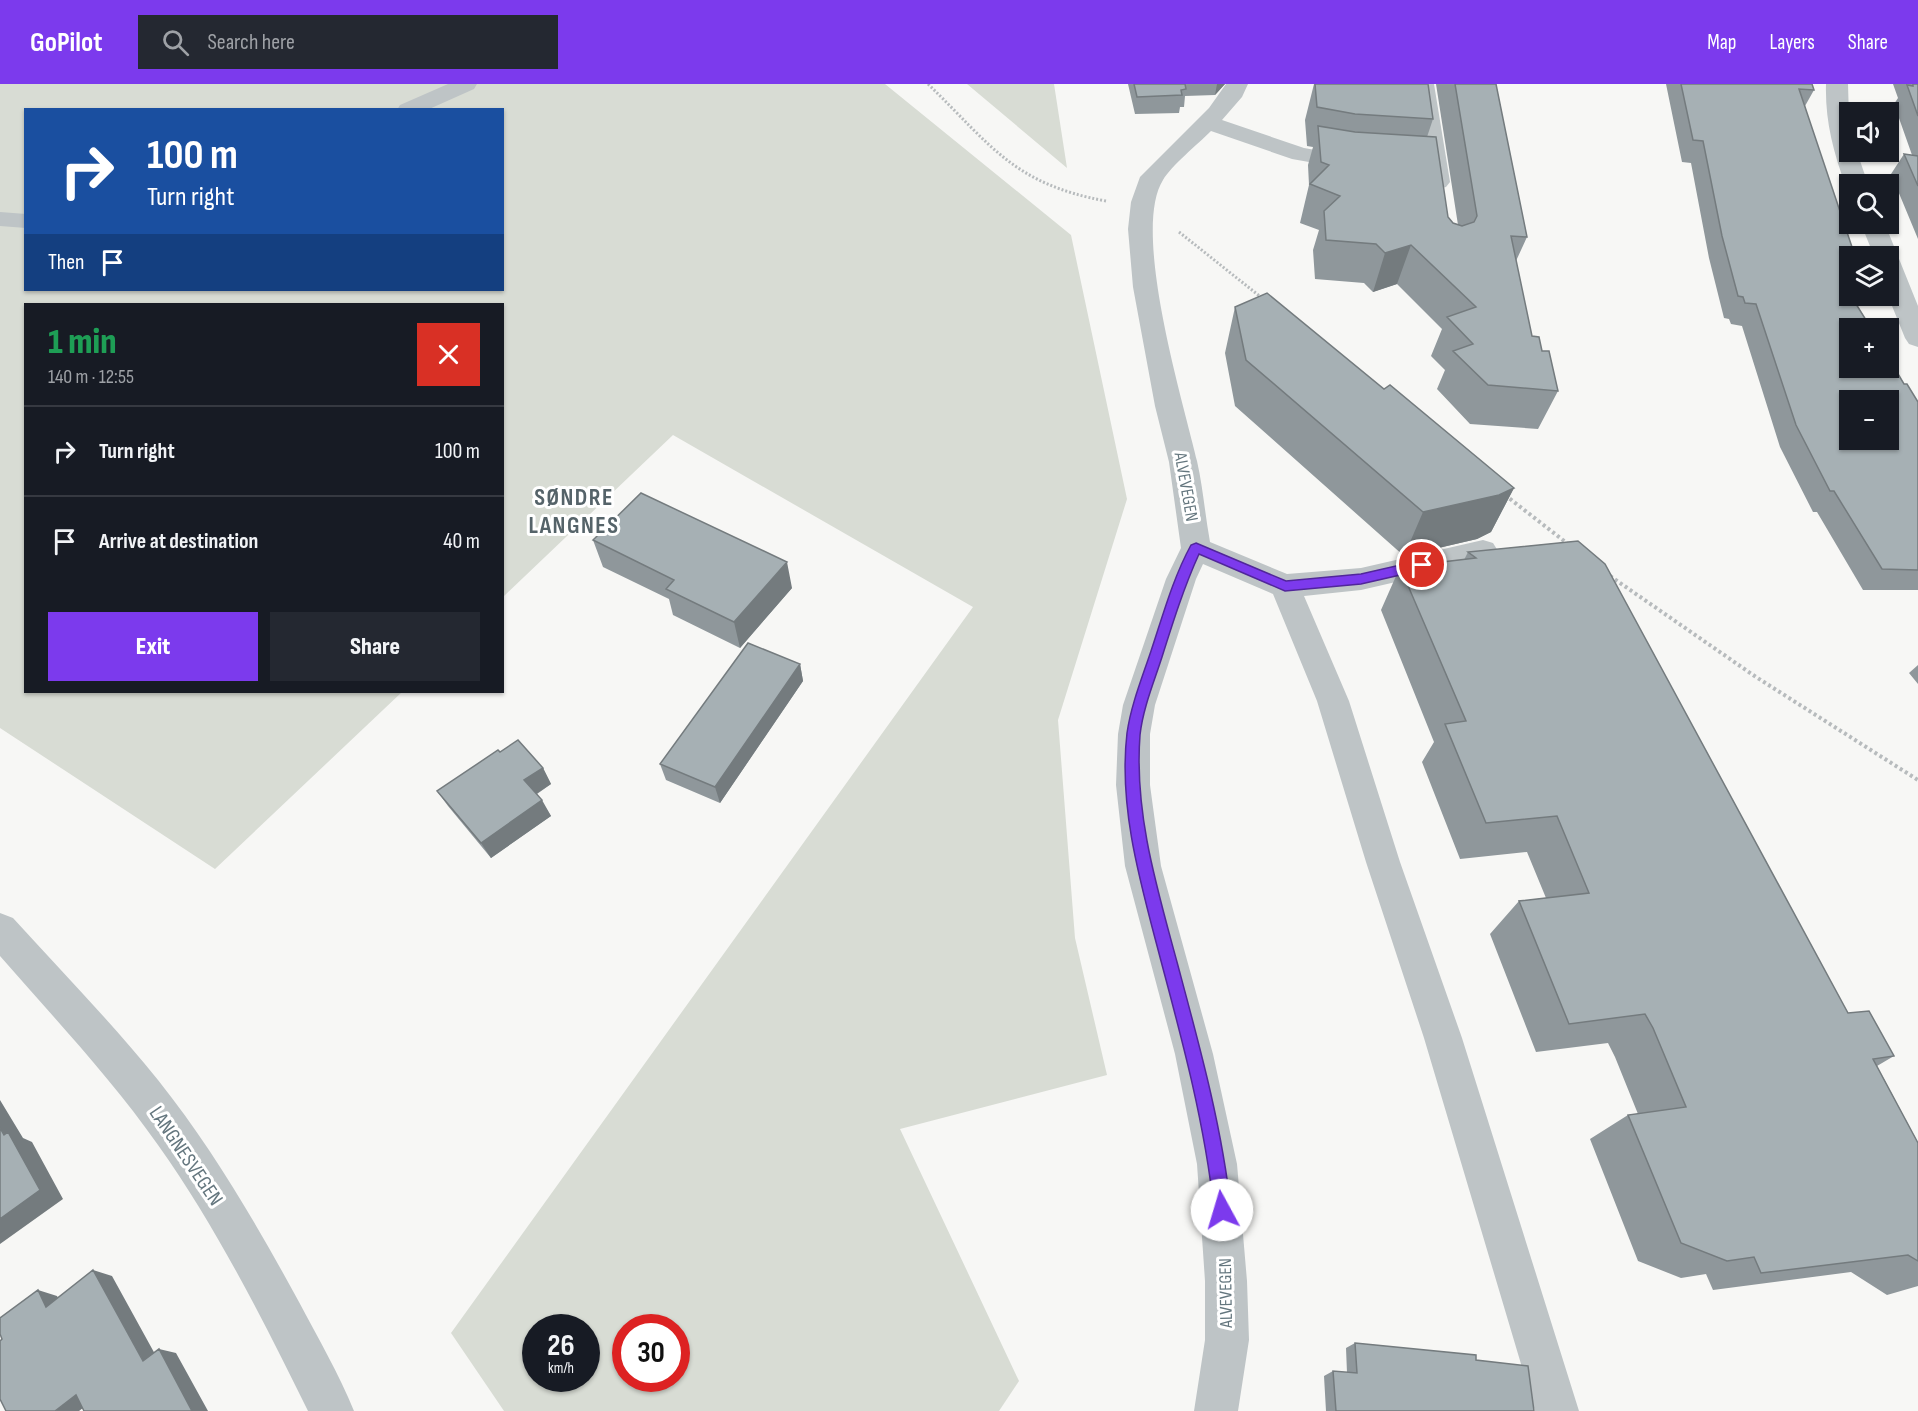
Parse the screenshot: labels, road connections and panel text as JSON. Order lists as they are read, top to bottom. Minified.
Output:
{"streets":{"street":["ALVEVEGEN","LANGNESVEGEN"]},"districts":["SØNDRE LANGNES"],"page":{"header":"GoPilot","search":"Search here","nav":["Map","Layers","Share"],"map_buttons":["+","−"],"turn":["100 m","Turn right"],"then":"Then","heading":["1 min","140 m · 12:55"],"list":[{"name":"Turn right","value":"100 m"},{"name":"Arrive at destination","value":"40 m"}],"buttons":["Exit","Share"],"speed":"26 km/h","limit":"30"}}
